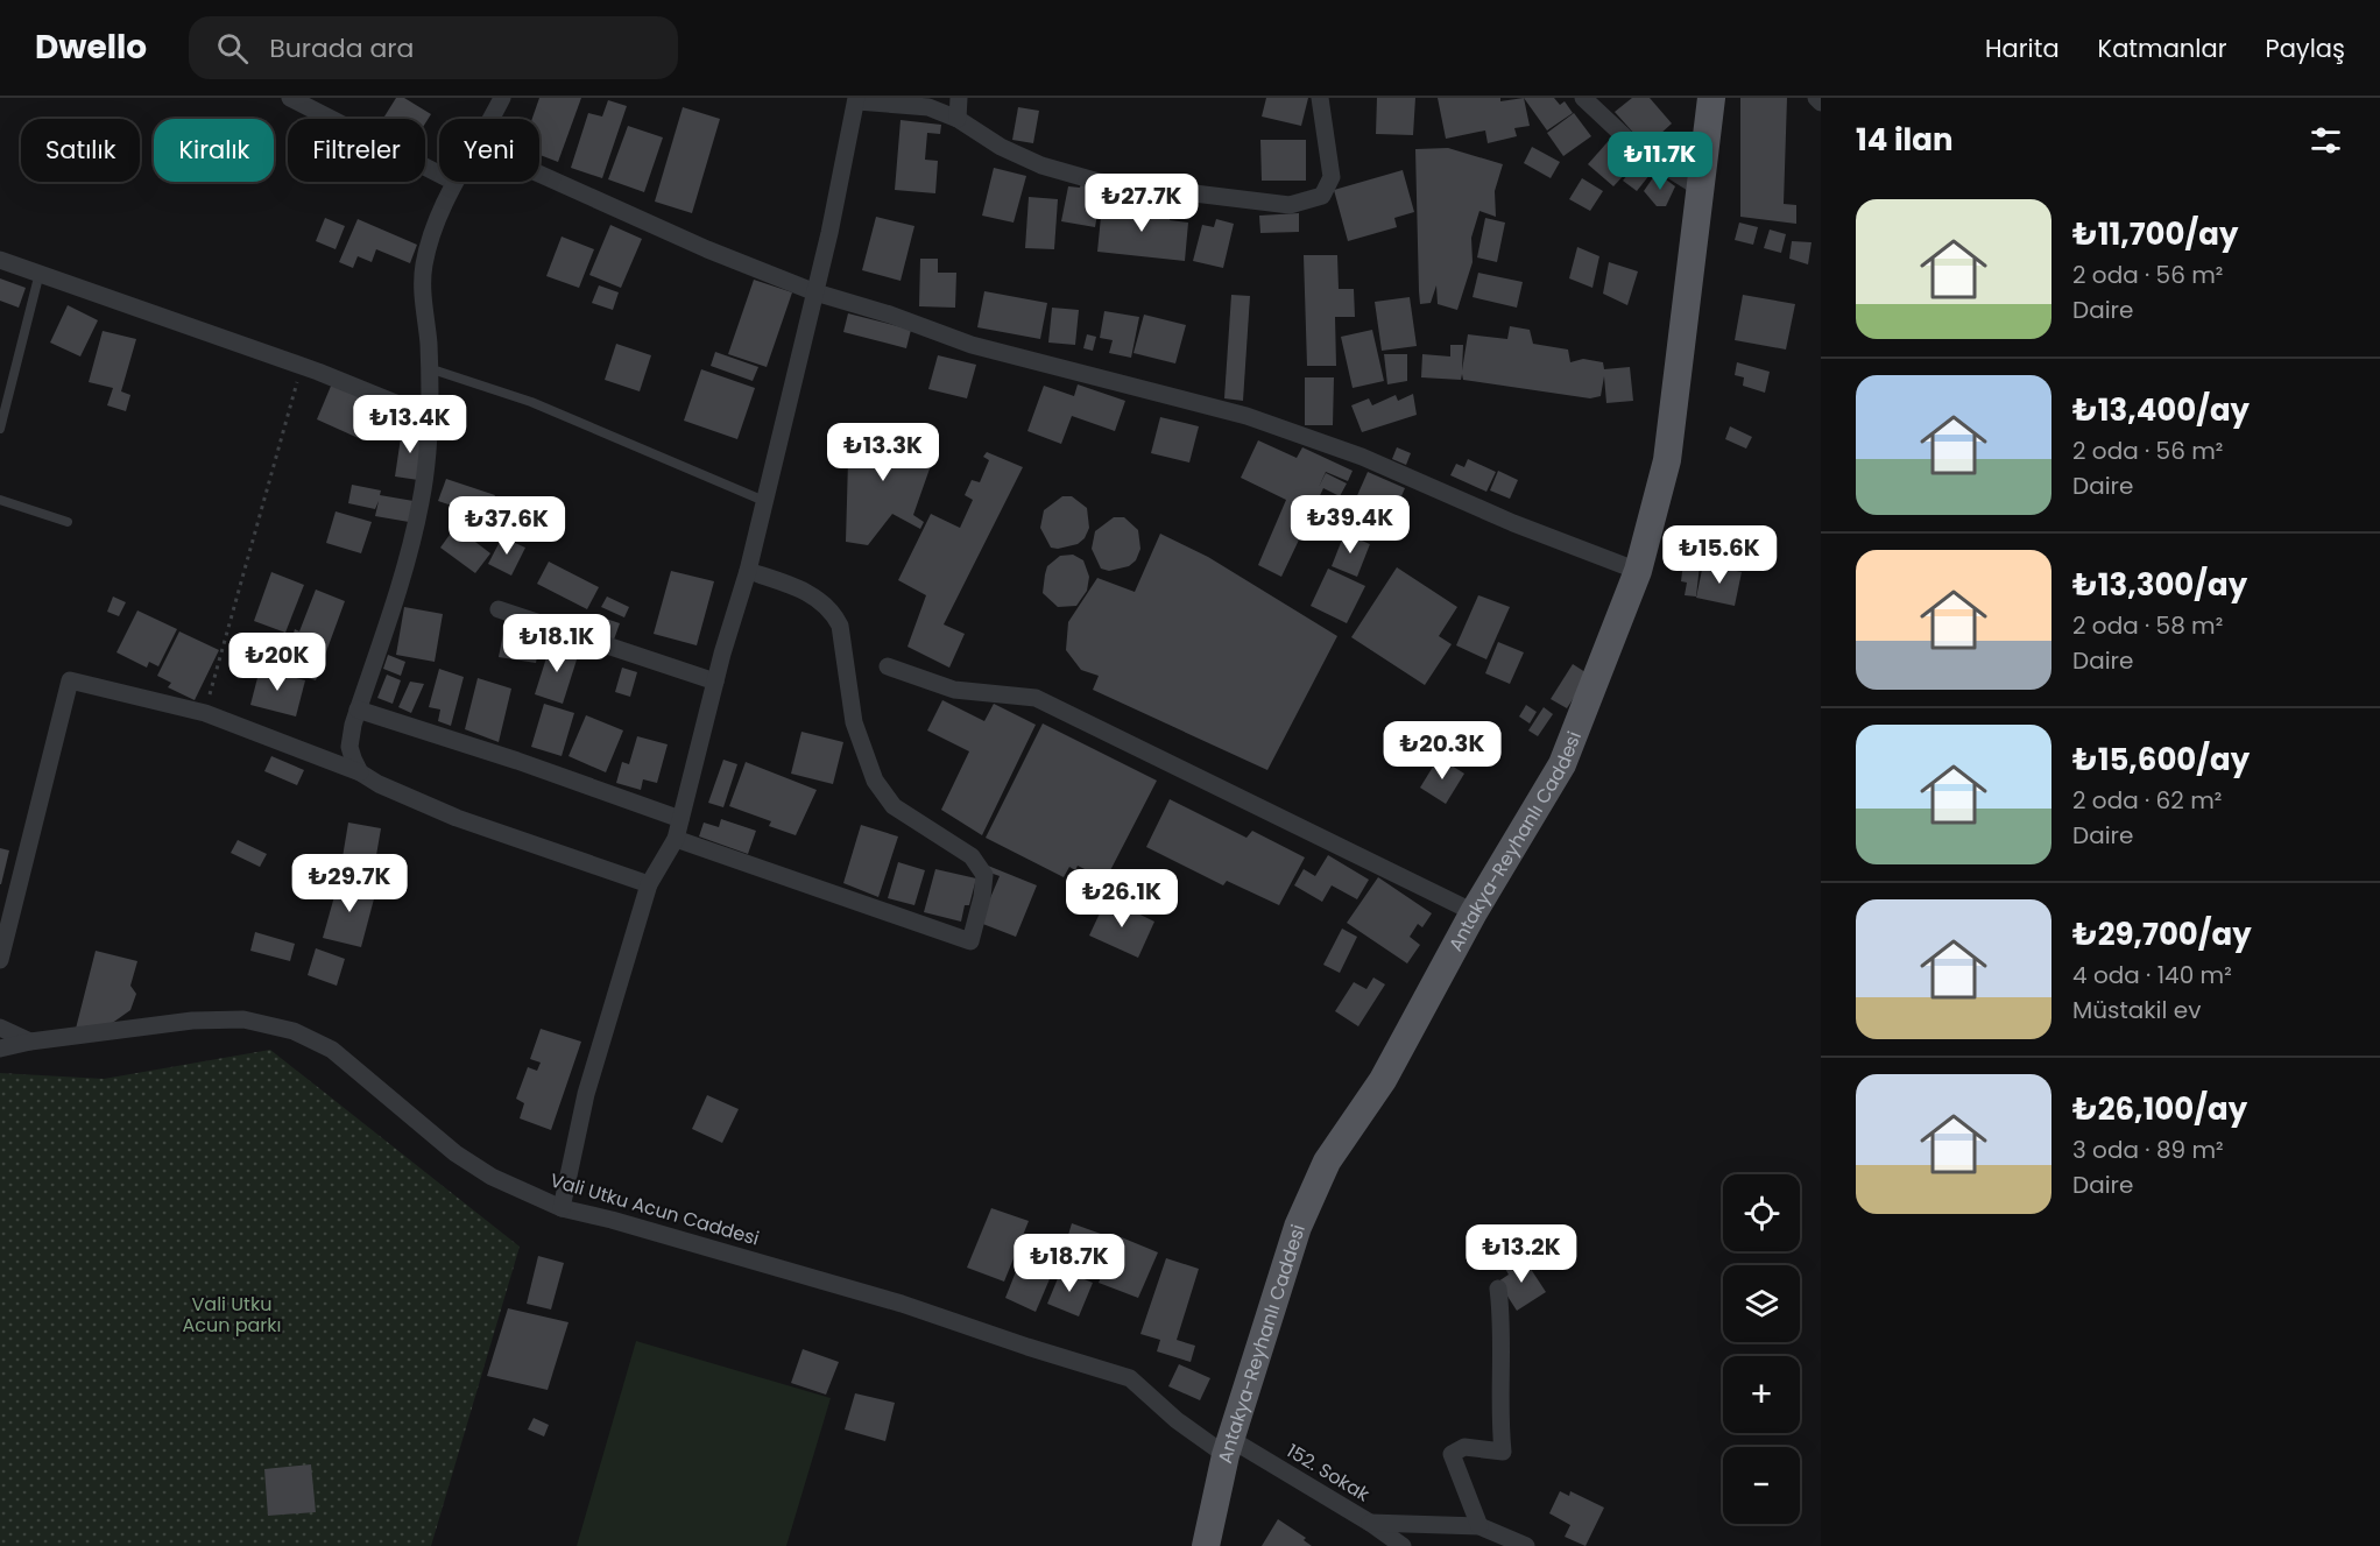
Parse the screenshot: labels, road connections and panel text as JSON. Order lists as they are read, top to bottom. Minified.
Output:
{"streets":{"main road":["Antakya-Reyhanlı Caddesi"],"street":["Vali Utku Acun Caddesi","152. Sokak"]},"crossings":[["Antakya-Reyhanlı Caddesi","Vali Utku Acun Caddesi"],["Antakya-Reyhanlı Caddesi","152. Sokak"],["Vali Utku Acun Caddesi","152. Sokak"]],"parks":["Vali Utku Acun parkı"],"page":{"header":"Dwello","search":"Burada ara","nav":["Harita","Katmanlar","Paylaş"],"heading":"14 ilan","chip":["Satılık","Kiralık","Filtreler","Yeni"],"price":["₺11.7K","₺27.7K","₺13.4K","₺13.3K","₺39.4K","₺37.6K","₺15.6K","₺18.1K","₺20K","₺20.3K","₺29.7K","₺26.1K","₺13.2K","₺18.7K"],"list":[{"name":"₺11,700/ay","note":"2 oda · 56 m² · Daire"},{"name":"₺13,400/ay","note":"2 oda · 56 m² · Daire"},{"name":"₺13,300/ay","note":"2 oda · 58 m² · Daire"},{"name":"₺15,600/ay","note":"2 oda · 62 m² · Daire"},{"name":"₺29,700/ay","note":"4 oda · 140 m² · Müstakil ev"},{"name":"₺26,100/ay","note":"3 oda · 89 m² · Daire"}],"map_buttons":["+","−"]}}
